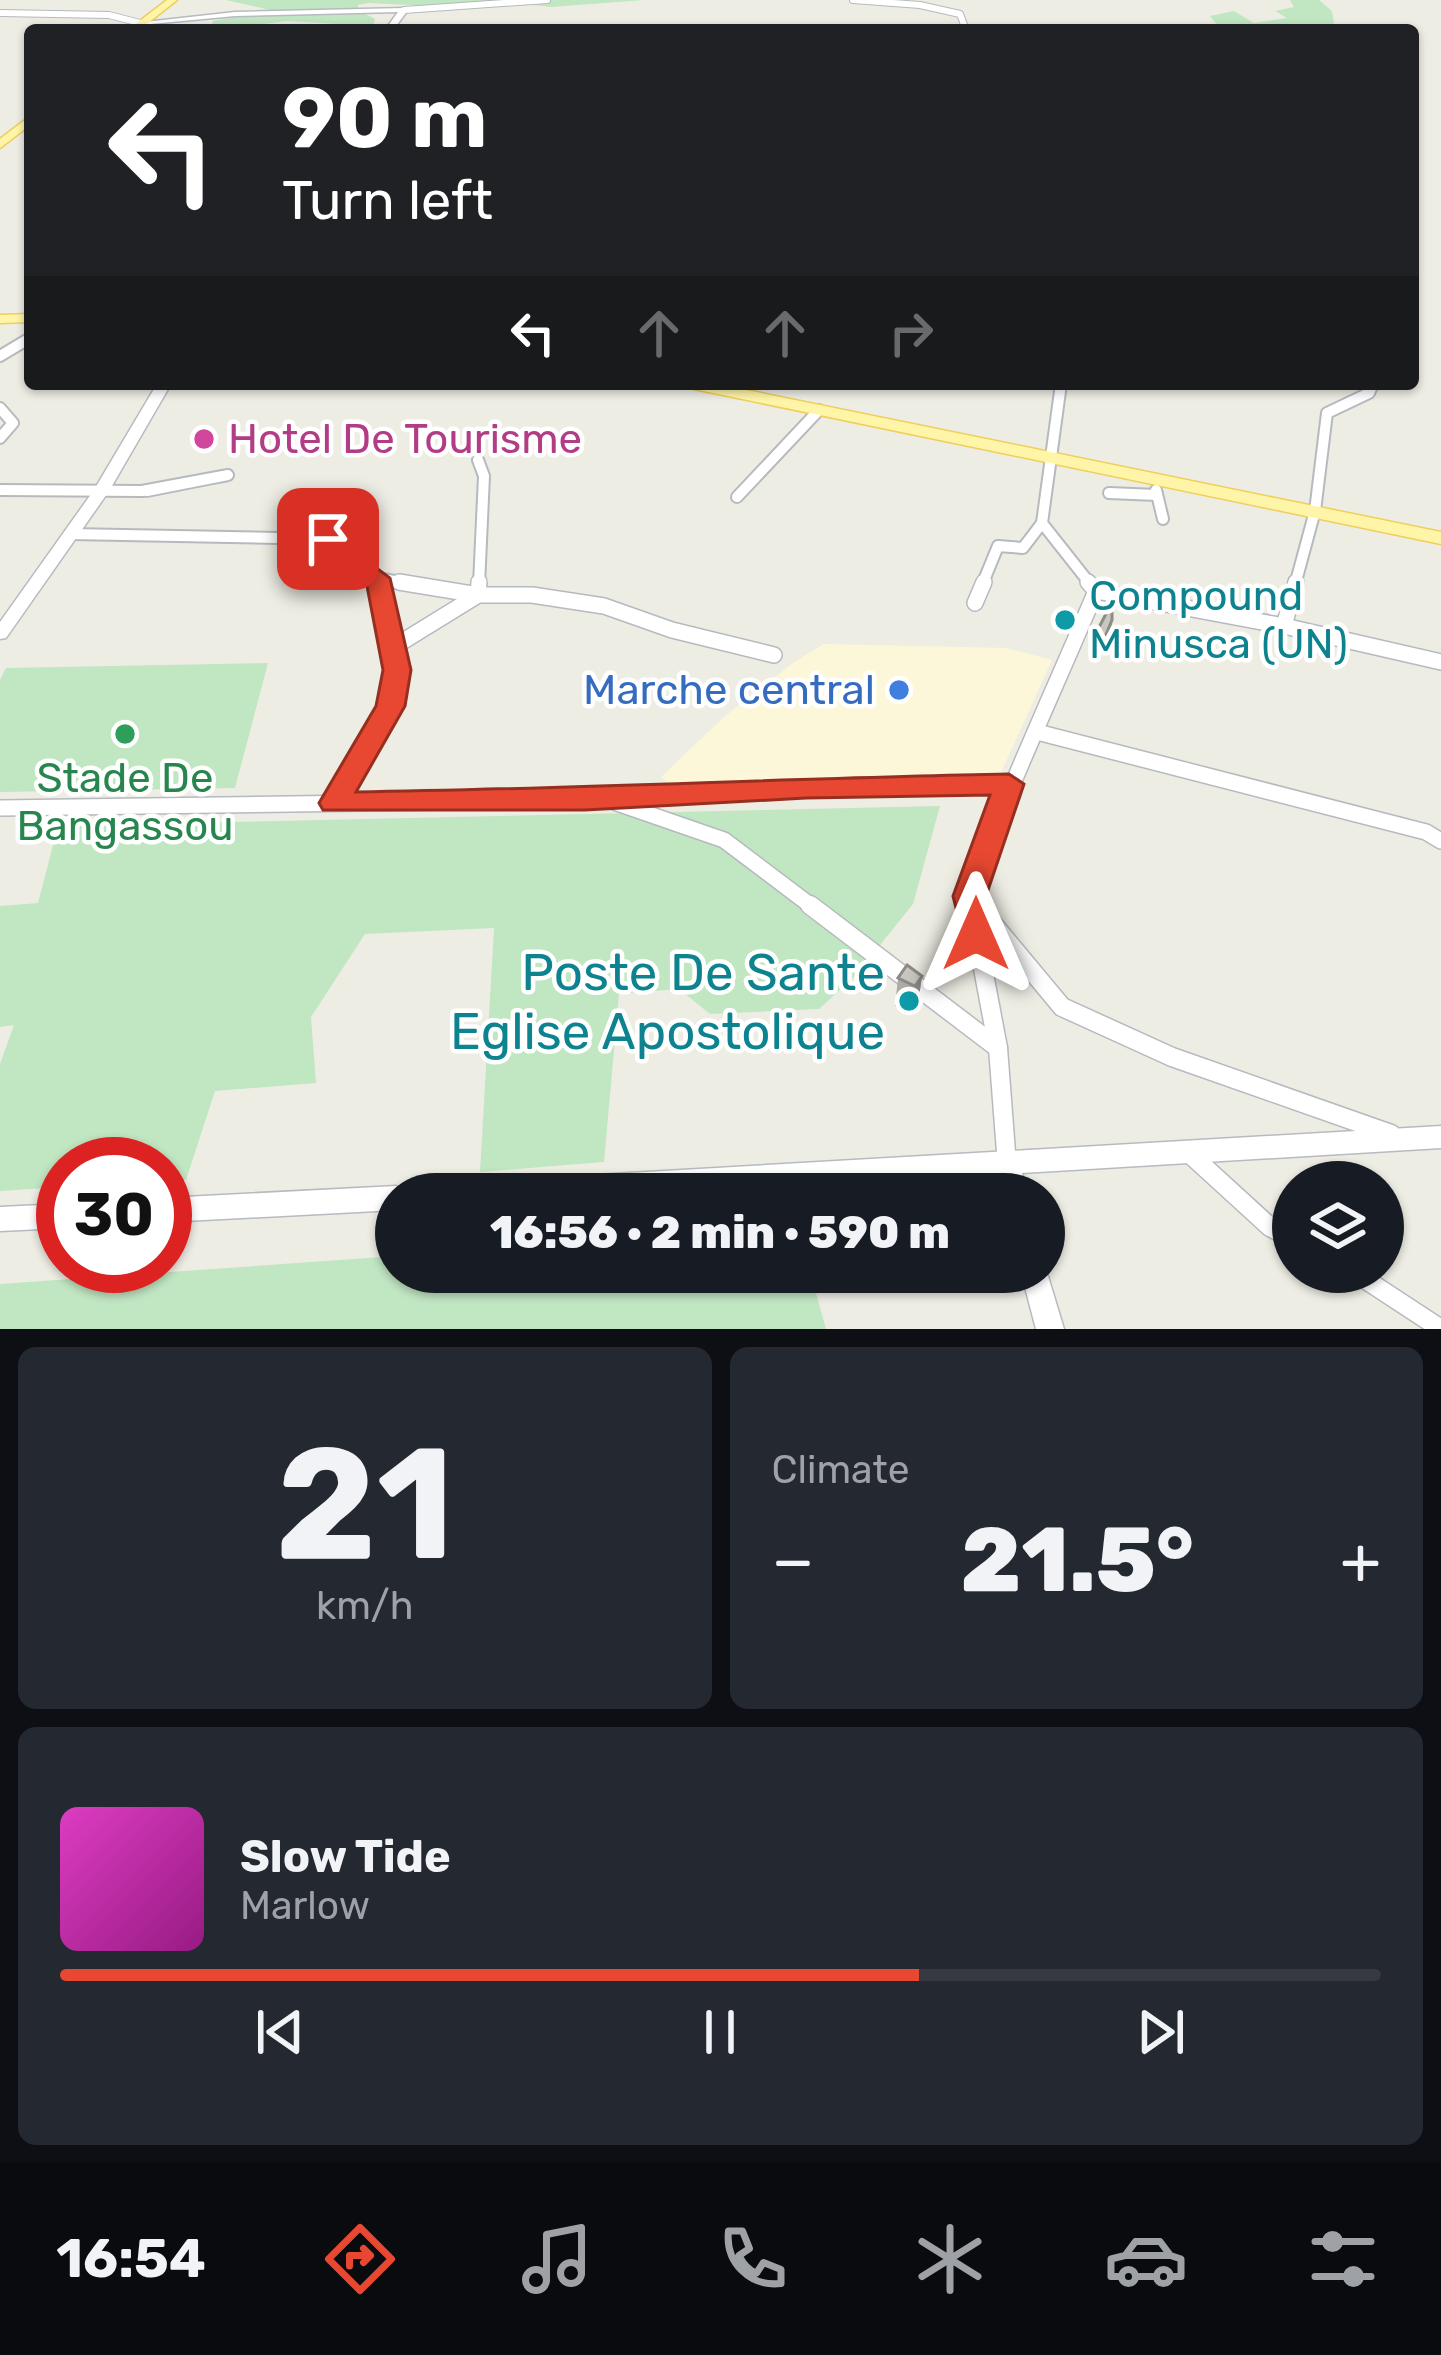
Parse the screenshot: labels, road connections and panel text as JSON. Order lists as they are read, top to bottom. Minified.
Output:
{"places":["Hotel De Tourisme","Compound Minusca (UN)","Marche central","Stade De Bangassou","Poste De Sante Eglise Apostolique"],"page":{"turn":["90 m","Turn left"],"limit":"30","trip":"16:56 · 2 min · 590 m","tile":[["21","km/h"],"Climate"],"heat":["−","21.5°","+"],"song":["Slow Tide","Marlow"],"tabs":"16:54"}}
